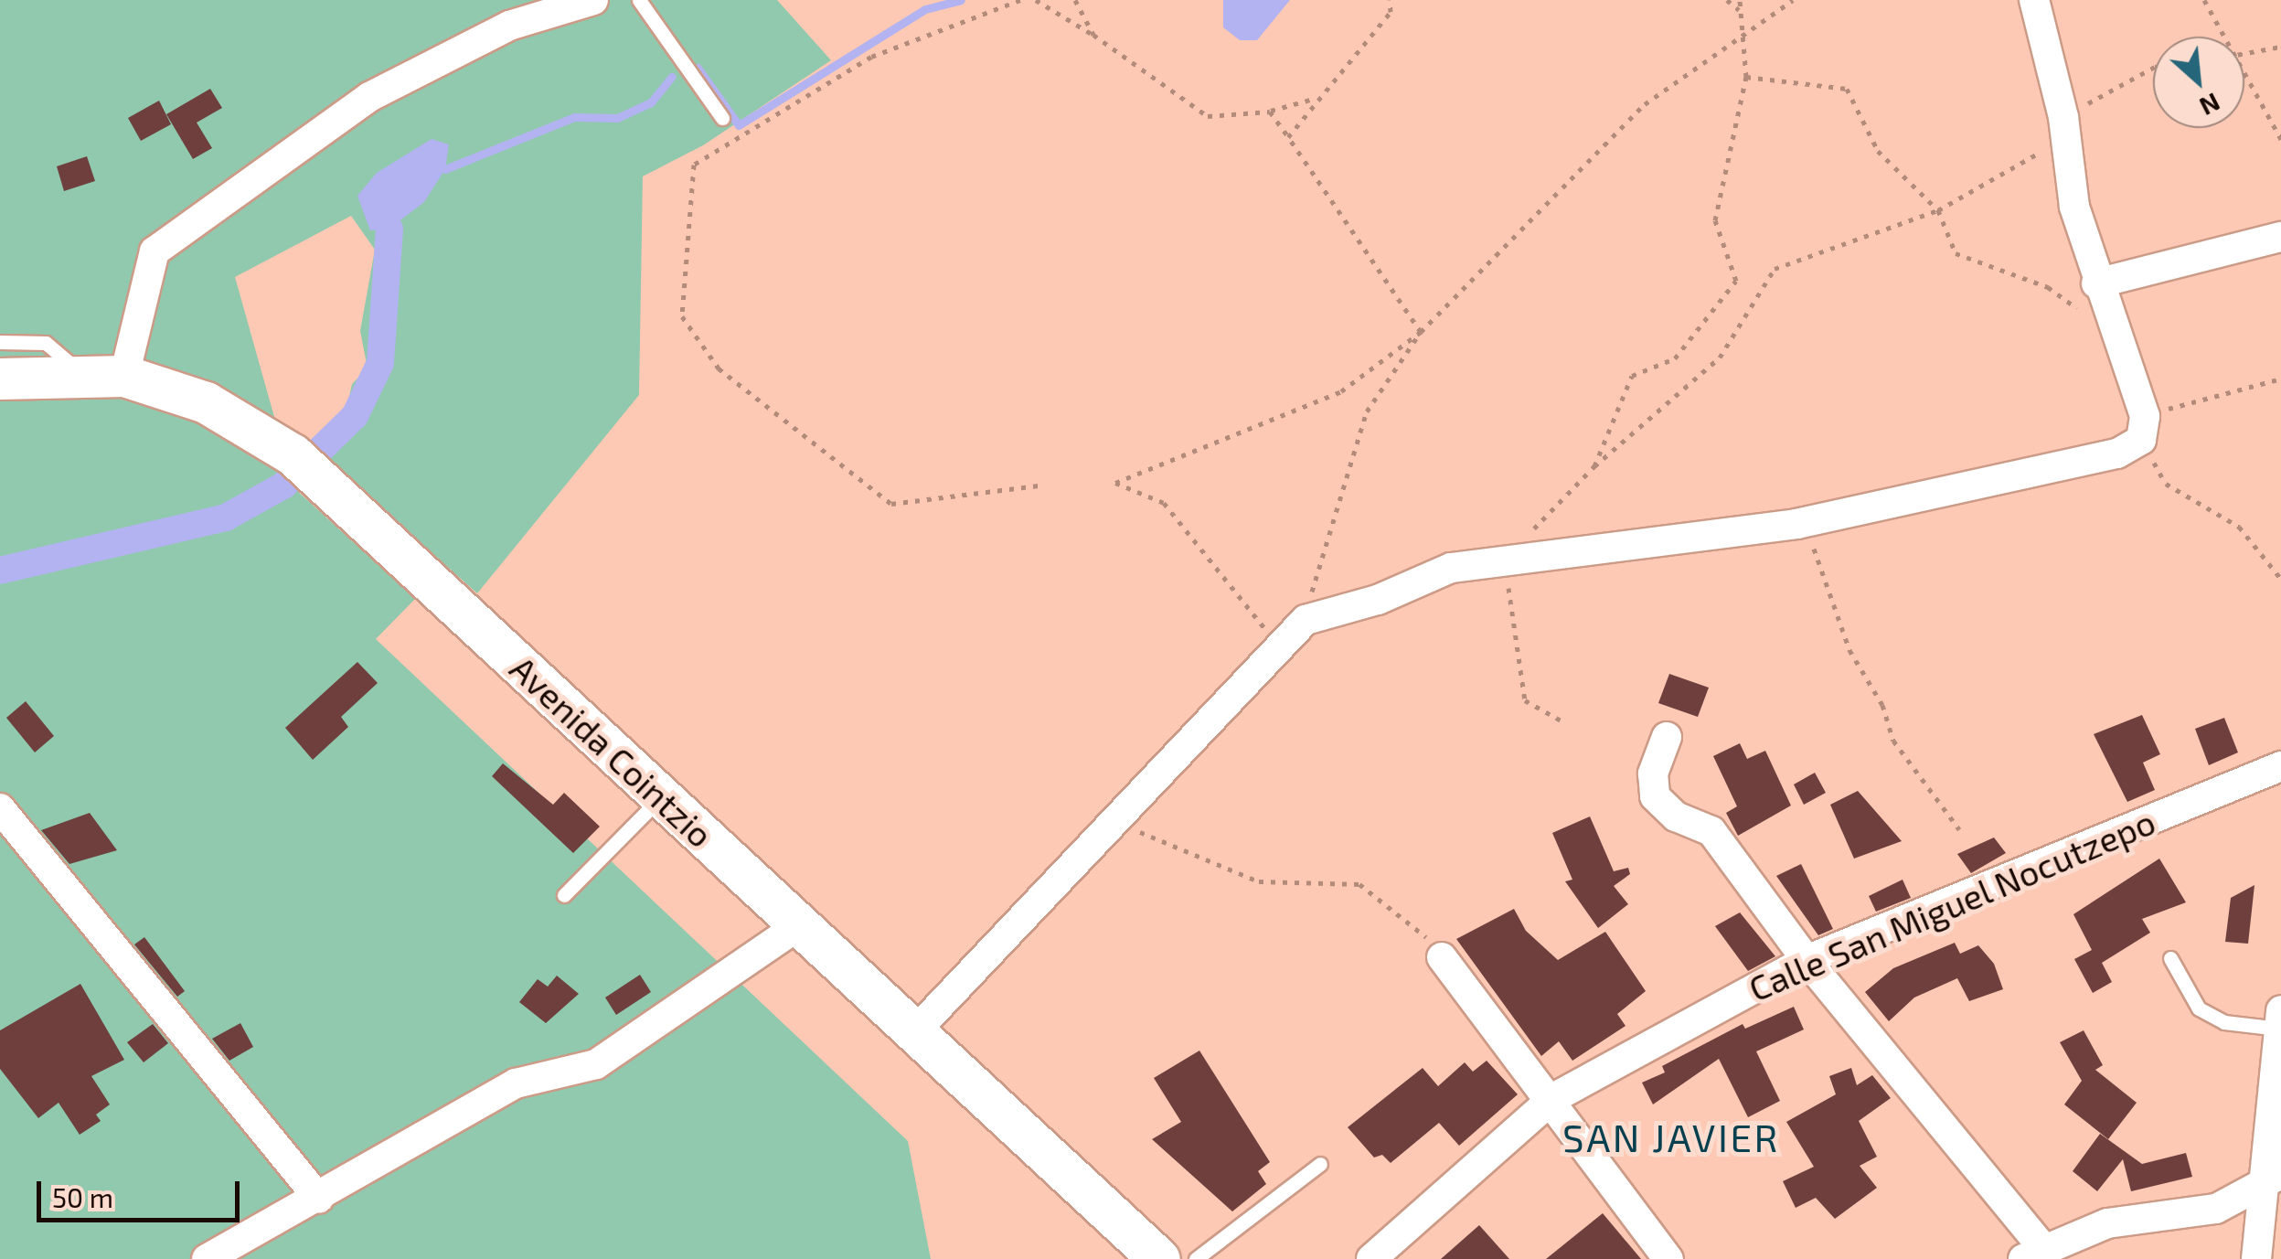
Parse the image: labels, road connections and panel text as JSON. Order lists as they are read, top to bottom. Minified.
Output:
{"streets":{"main road":["Avenida Cointzio"],"street":["Calle San Miguel Nocutzepo"]},"districts":["SAN JAVIER"],"scale_bar":"50 m","north":"bottom right"}
